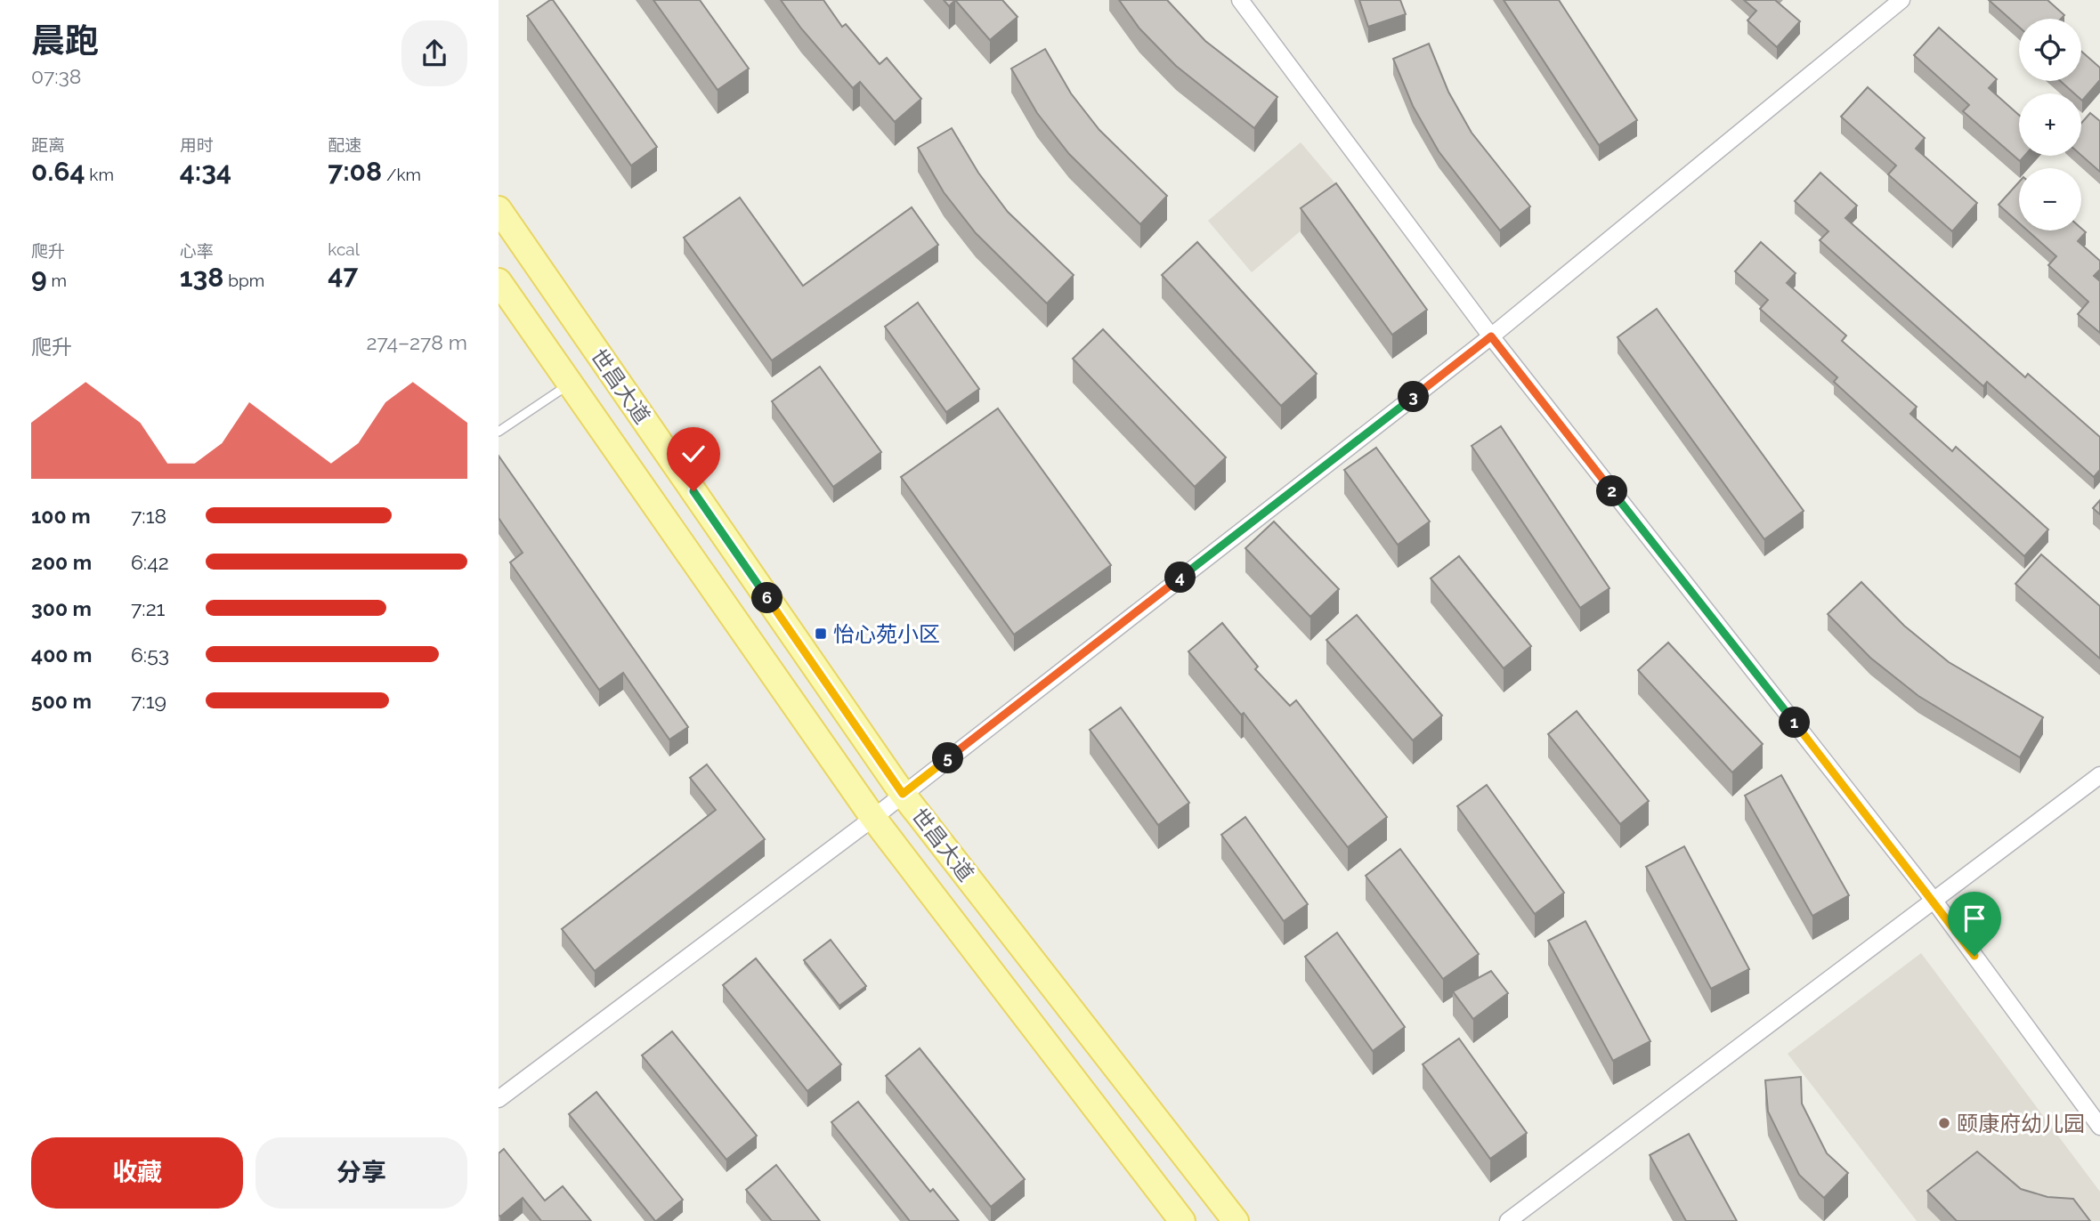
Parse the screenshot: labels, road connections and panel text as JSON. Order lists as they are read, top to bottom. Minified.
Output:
{"streets":{"main road":["世昌大道"]},"places":{"transit":["怡心苑小区"],"other":["颐康府幼儿园"]},"page":{"heading":["晨跑","07:38"],"map_buttons":["+","−"],"stats":[["距离","0.64 km"],["用时","4:34"],["配速","7:08 /km"],["爬升","9 m"],["心率","138 bpm"],["kcal","47"]],"chart":["爬升","274–278 m"],"pins":["3","2","4","6","1","5"],"list":[{"name":"100 m","note":"7:18"},{"name":"200 m","note":"6:42"},{"name":"300 m","note":"7:21"},{"name":"400 m","note":"6:53"},{"name":"500 m","note":"7:19"}],"buttons":["收藏","分享"]}}
